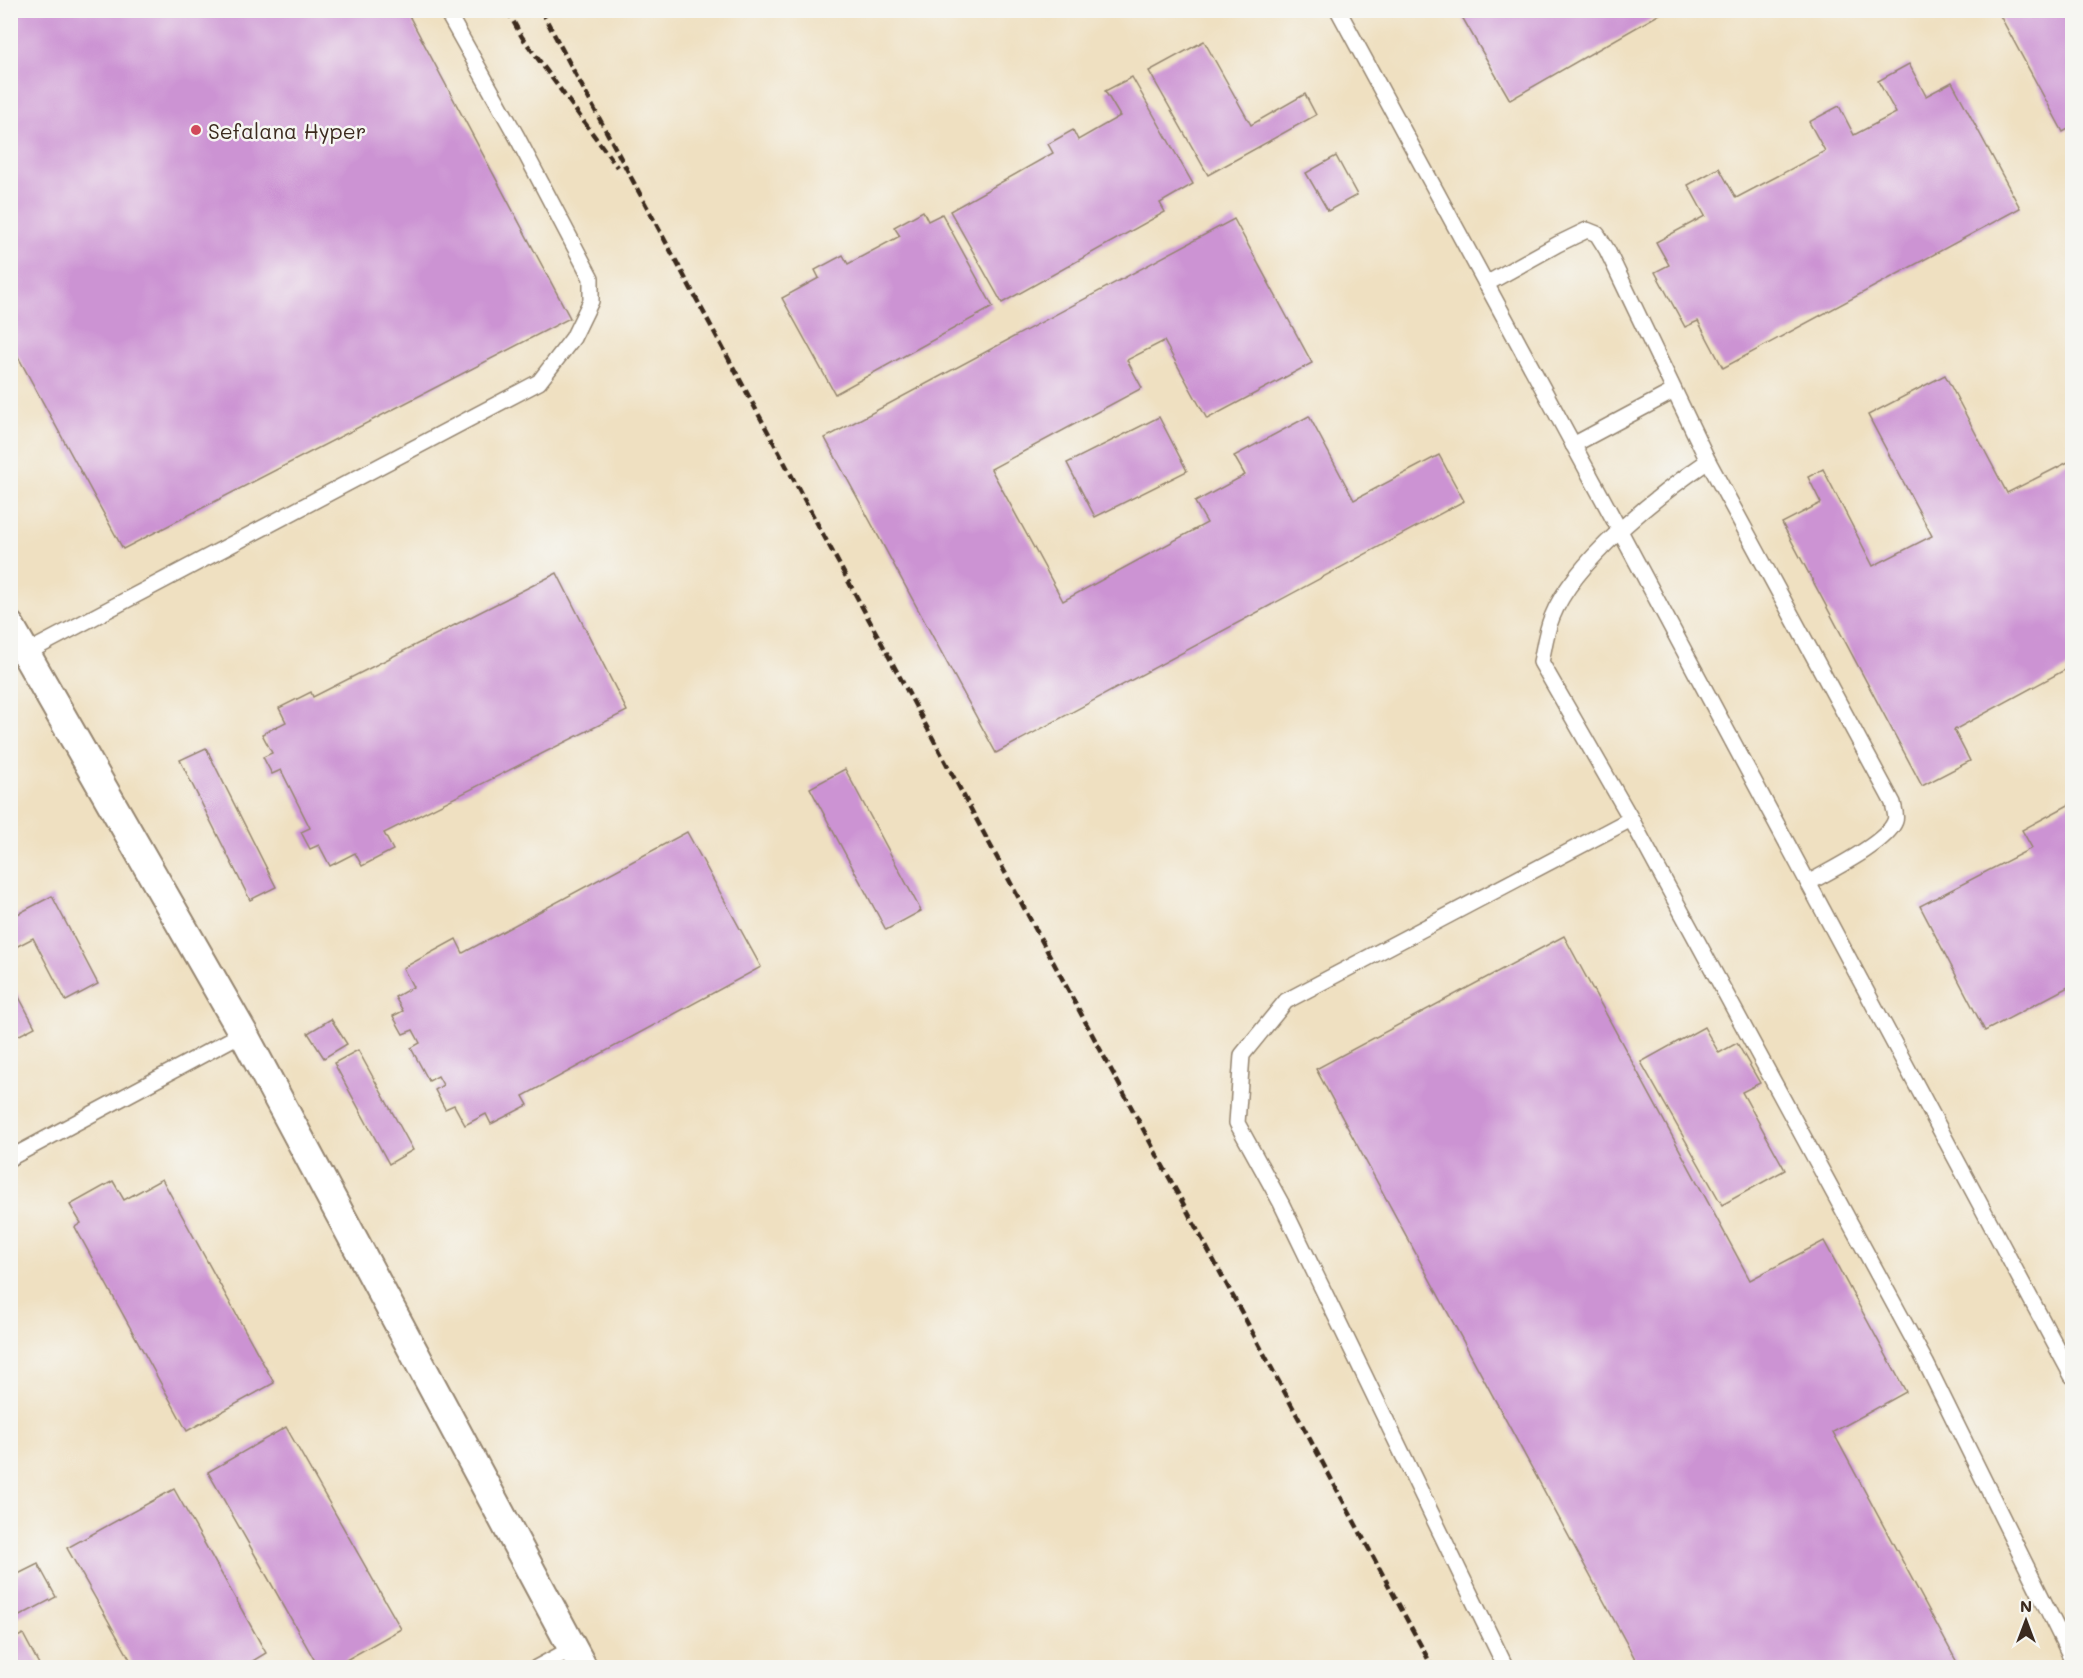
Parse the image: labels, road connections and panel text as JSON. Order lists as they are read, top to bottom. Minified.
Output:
{"places":["Sefalana Hyper"],"north":"top"}
